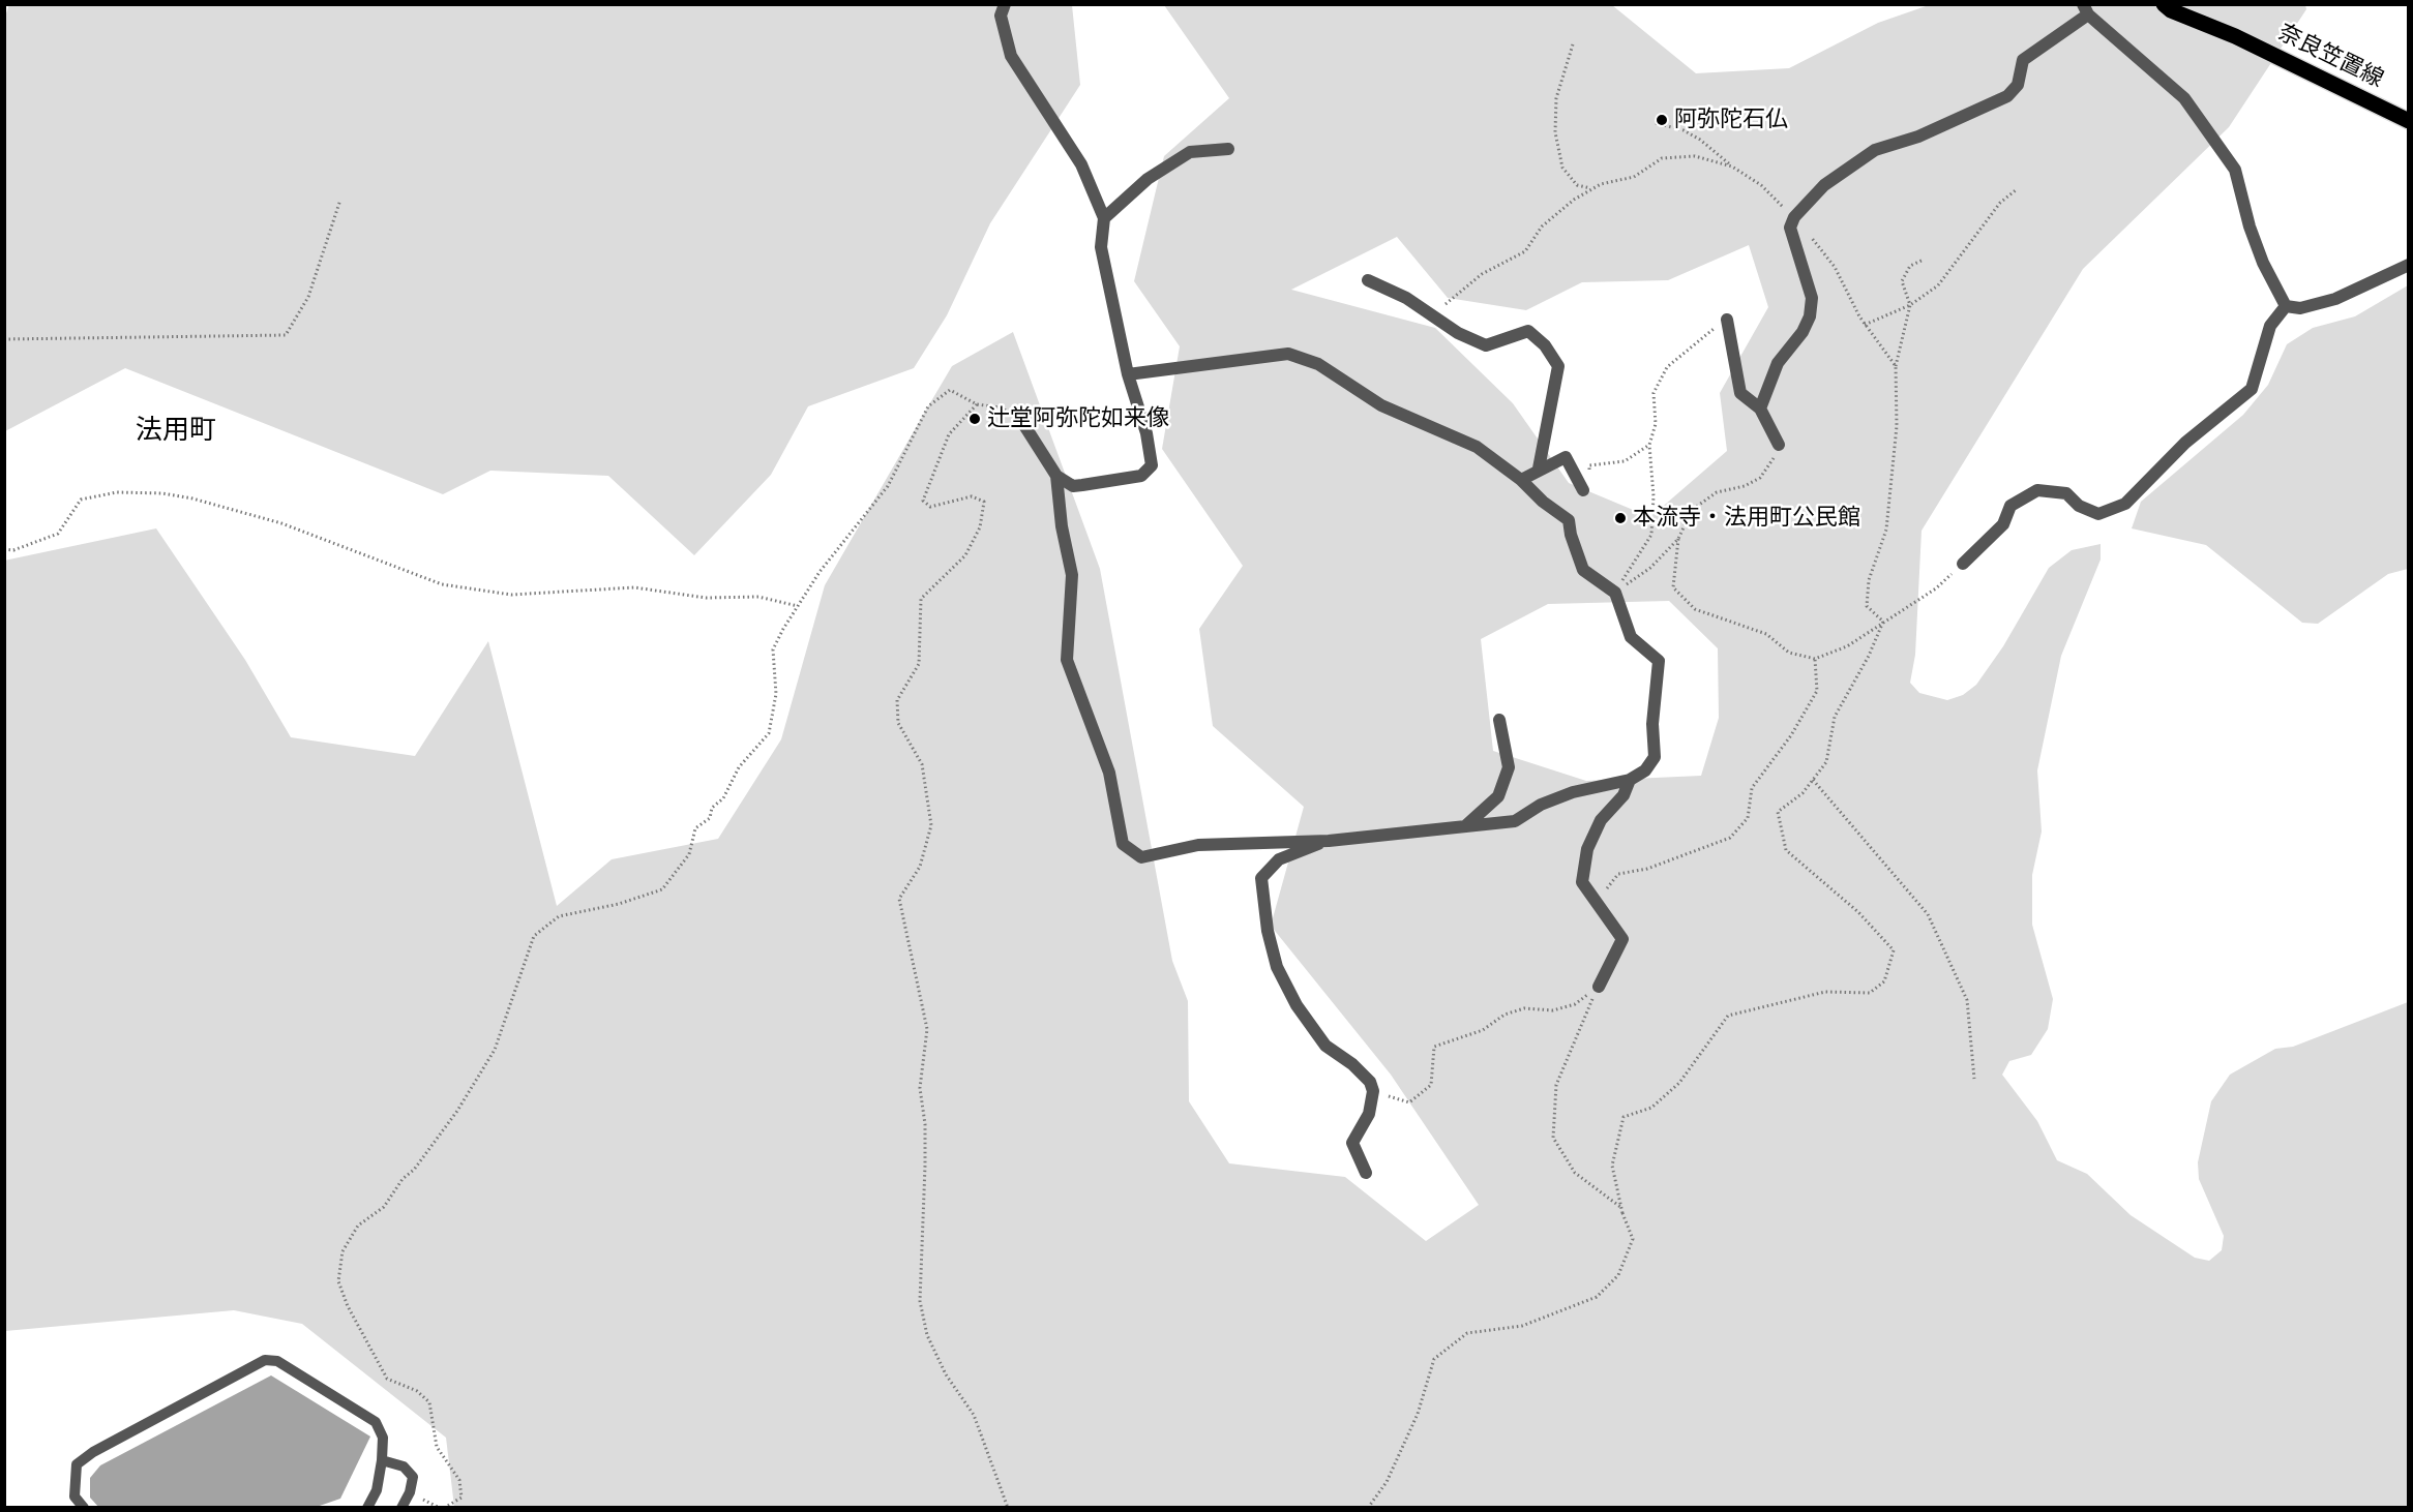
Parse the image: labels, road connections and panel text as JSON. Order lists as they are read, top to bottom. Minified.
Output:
{"streets":{"main road":["奈良笠置線"]},"districts":["法用町"],"places":["阿弥陀石仏","辻堂阿弥陀如来像","本流寺・法用町公民館"]}
